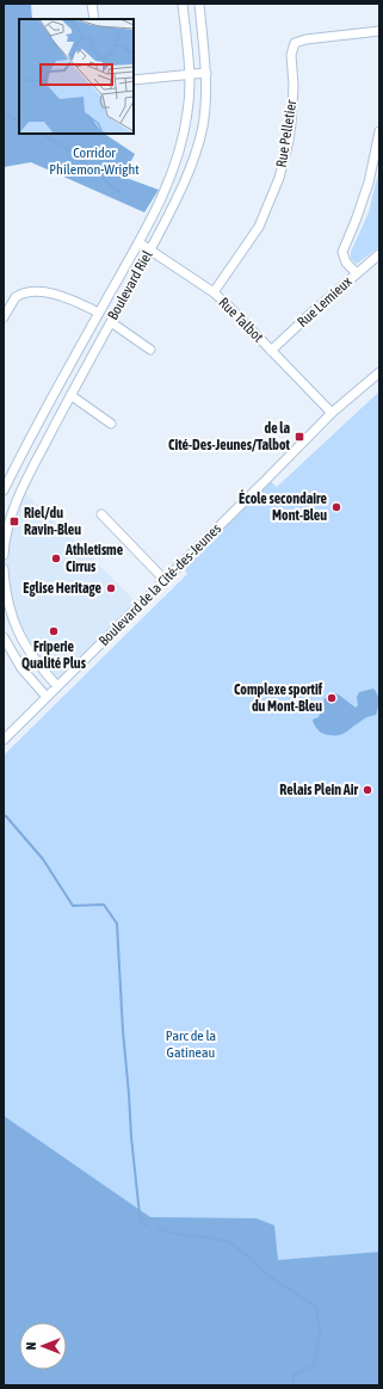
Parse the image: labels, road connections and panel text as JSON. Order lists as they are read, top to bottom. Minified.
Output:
{"streets":{"street":["Rue Pelletier","Boulevard Riel","Rue Lemieux","Rue Talbot","Boulevard de la Cité-des-Jeunes"]},"crossings":[["Rue Pelletier","Rue Talbot"],["Boulevard Riel","Rue Talbot"],["Rue Lemieux","Rue Talbot"],["Rue Talbot","Boulevard de la Cité-des-Jeunes"]],"parks":["Corridor Philemon-Wright","Parc de la Gatineau"],"places":{"transit":["de la Cité-Des-Jeunes/Talbot","Riel/du Ravin-Bleu"],"other":["École secondaire Mont-Bleu","Athletisme Cirrus","Eglise Heritage","Friperie Qualité Plus","Complexe sportif du Mont-Bleu","Relais Plein Air"]},"north":"left"}
